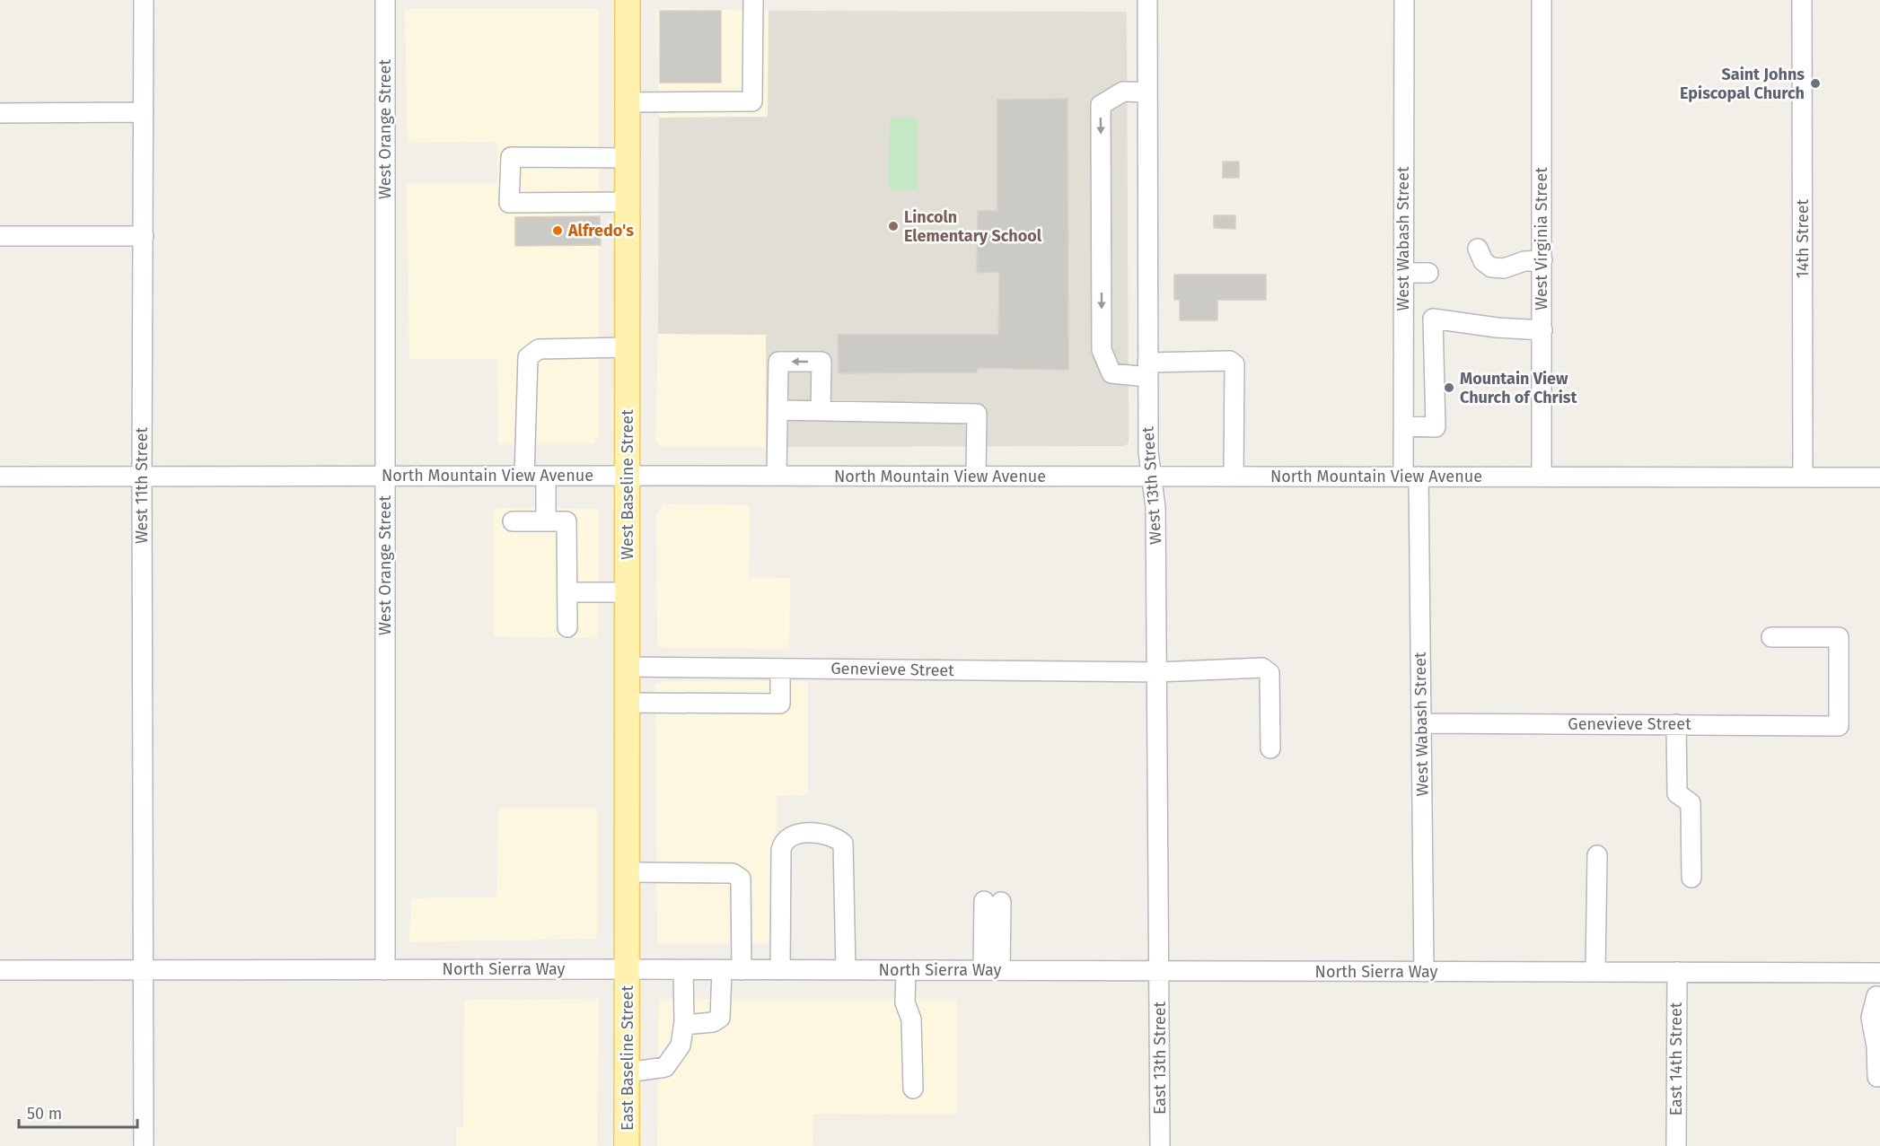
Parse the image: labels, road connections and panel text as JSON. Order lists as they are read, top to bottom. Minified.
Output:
{"streets":{"main road":["West Baseline Street","East Baseline Street"],"street":["West Orange Street","West Wabash Street","West Virginia Street","14th Street","North Mountain View Avenue","West 11th Street","West 13th Street","Genevieve Street","North Sierra Way","East 13th Street","East 14th Street"]},"crossings":[["West Orange Street","North Mountain View Avenue"],["West Orange Street","North Sierra Way"],["West Wabash Street","North Mountain View Avenue"],["West Wabash Street","Genevieve Street"],["West Wabash Street","North Sierra Way"],["West Virginia Street","North Mountain View Avenue"],["14th Street","North Mountain View Avenue"],["North Mountain View Avenue","West Baseline Street"],["North Mountain View Avenue","West 11th Street"],["North Mountain View Avenue","West 13th Street"],["West Baseline Street","Genevieve Street"],["West Baseline Street","North Sierra Way"],["West Baseline Street","East Baseline Street"],["West 11th Street","North Sierra Way"],["West 13th Street","Genevieve Street"],["West 13th Street","North Sierra Way"],["West 13th Street","East 13th Street"],["North Sierra Way","East Baseline Street"],["North Sierra Way","East 13th Street"],["North Sierra Way","East 14th Street"]],"places":["Saint Johns Episcopal Church","Lincoln Elementary School","Alfredo's","Mountain View Church of Christ"],"scale_bar":"50 m"}
